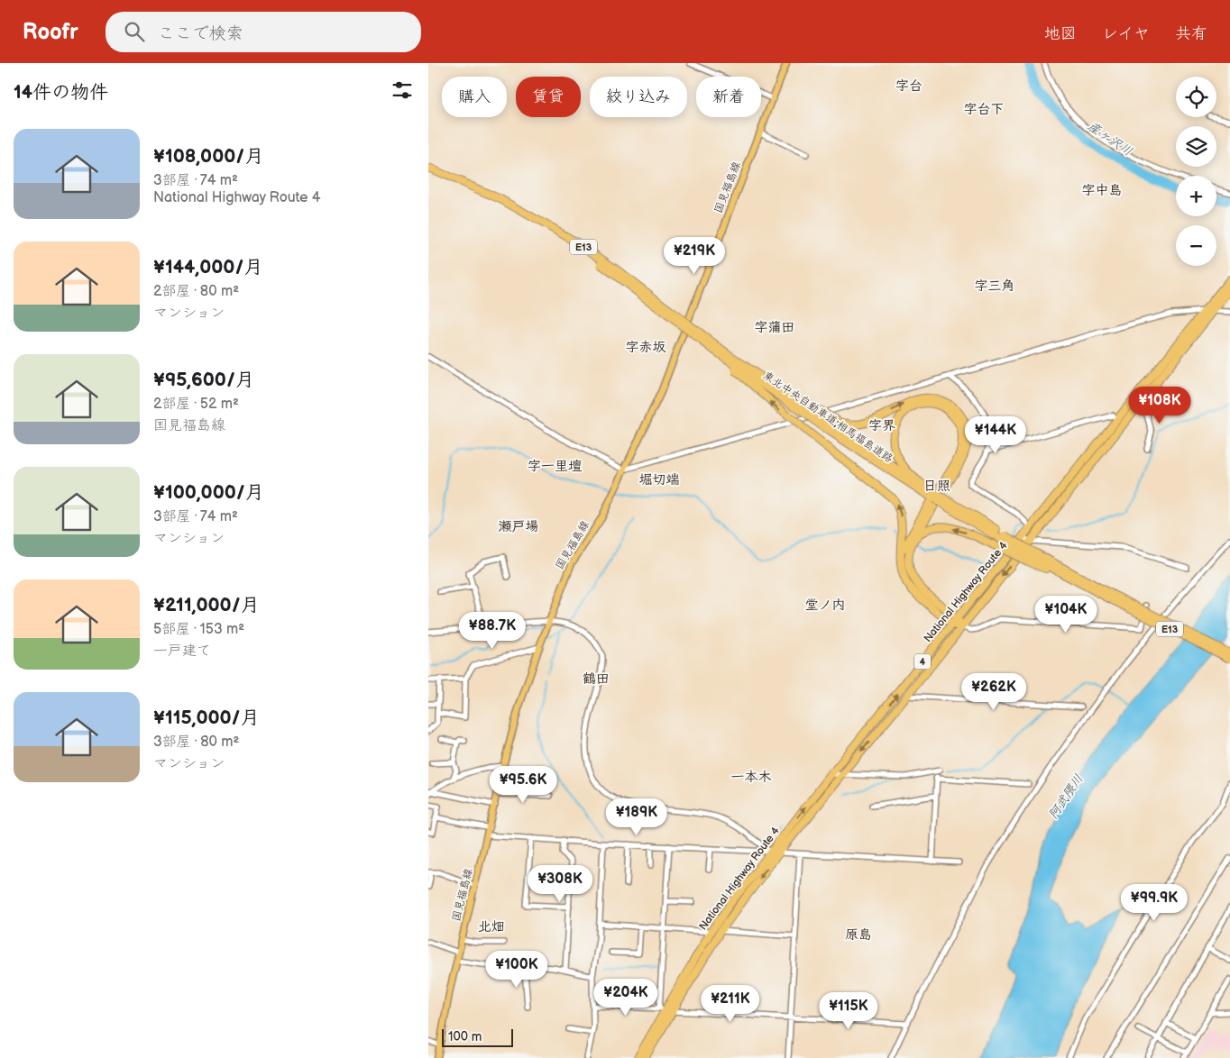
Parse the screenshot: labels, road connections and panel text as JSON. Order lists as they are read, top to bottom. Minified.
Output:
{"streets":{"highway":["E13","東北中央自動車道;相馬福島道路","National Highway Route 4","4"],"main road":["国見福島線"]},"districts":["字台","字台下","字中島","字三角","字蒲田","字赤坂","字界","字一里壇","堀切端","日照","瀬戸場","堂ノ内","鶴田","一本木","北畑","原島"],"water":["産ヶ沢川","阿武隈川"],"scale_bar":"100 m","page":{"header":"Roofr","search":"ここで検索","nav":["地図","レイヤ","共有"],"heading":"14件の物件","map_buttons":["+","−"],"chip":["購入","賃貸","絞り込み","新着"],"list":[{"name":"¥108,000/月","note":"3部屋 · 74 m² · National Highway Route 4"},{"name":"¥144,000/月","note":"2部屋 · 80 m² · マンション"},{"name":"¥95,600/月","note":"2部屋 · 52 m² · 国見福島線"},{"name":"¥100,000/月","note":"3部屋 · 74 m² · マンション"},{"name":"¥211,000/月","note":"5部屋 · 153 m² · 一戸建て"},{"name":"¥115,000/月","note":"3部屋 · 80 m² · マンション"}],"price":["¥219K","¥108K","¥144K","¥104K","¥88.7K","¥262K","¥95.6K","¥189K","¥308K","¥99.9K","¥100K","¥204K","¥211K","¥115K"],"scale":"100 m"}}
